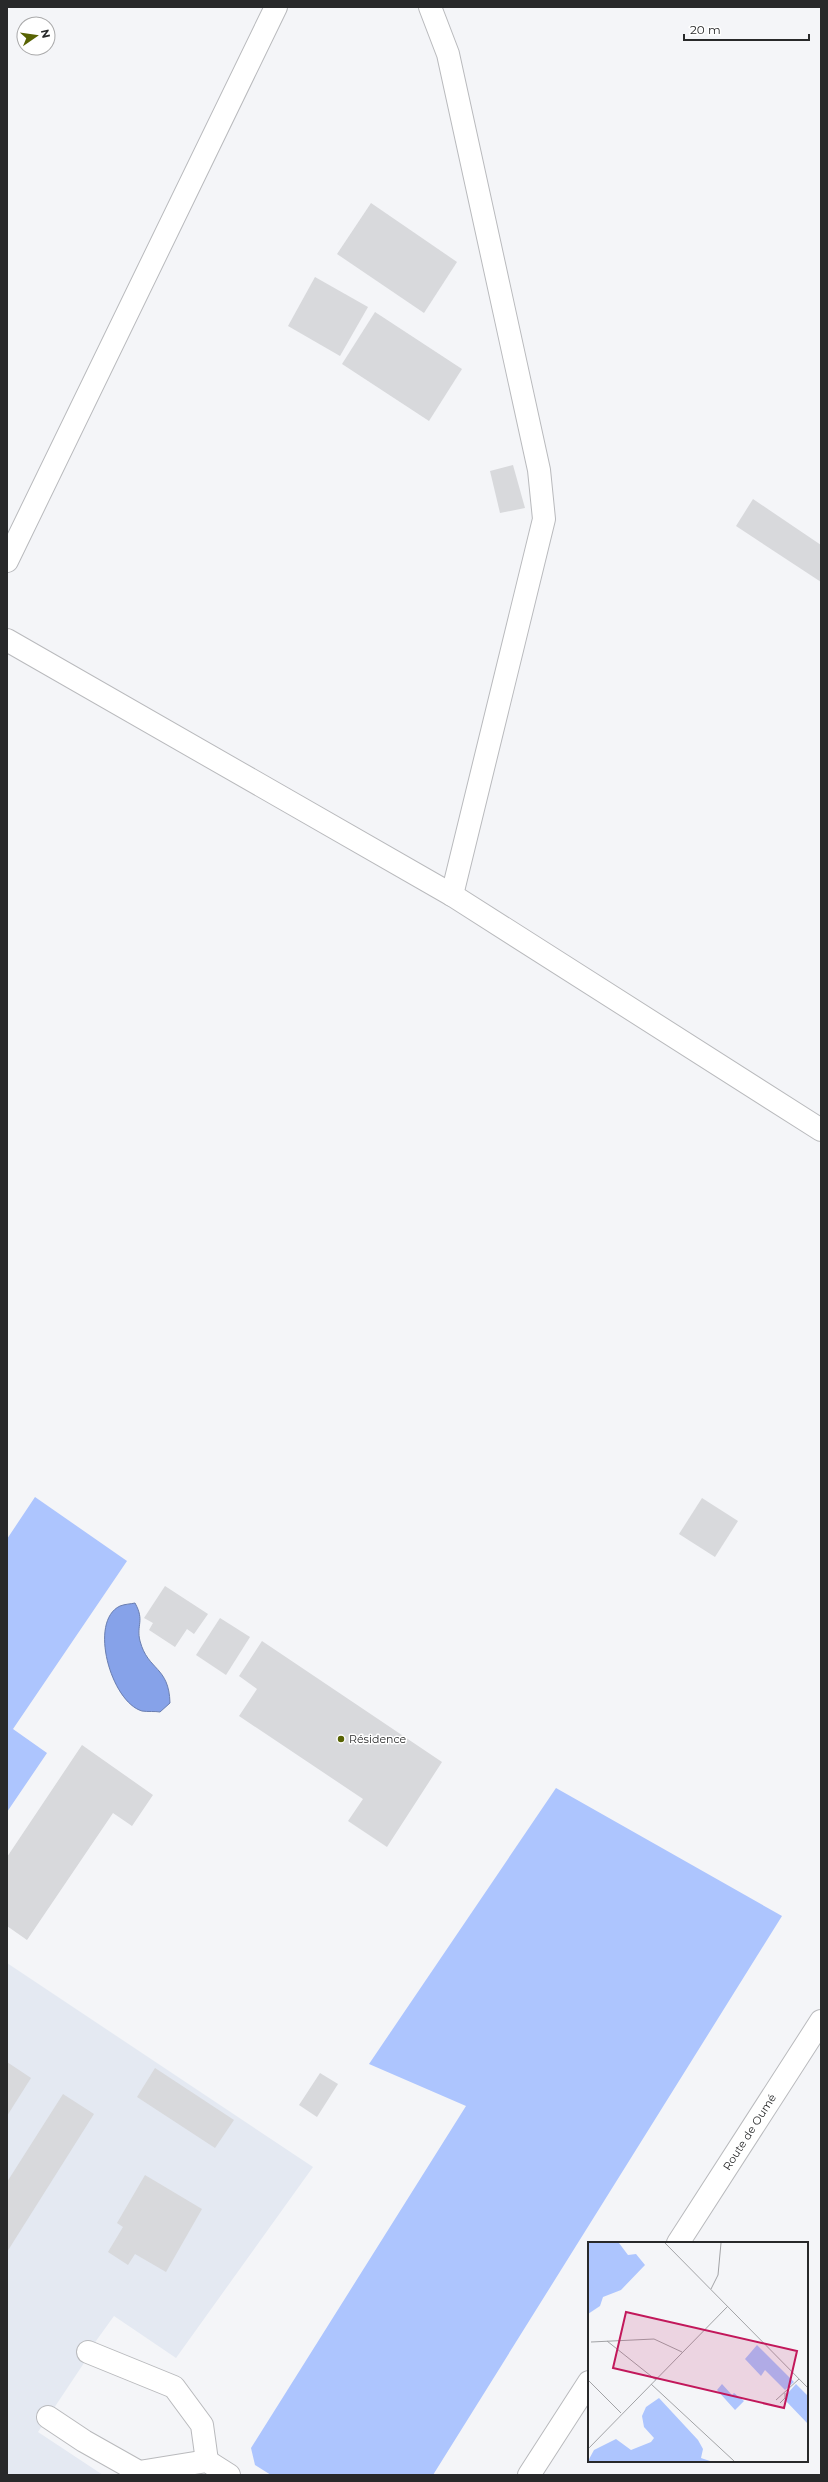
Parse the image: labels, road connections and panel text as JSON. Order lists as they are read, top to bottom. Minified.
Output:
{"streets":{"street":["Route de Oumé"]},"places":["Résidence"],"scale_bar":"20 m","north":"right"}
